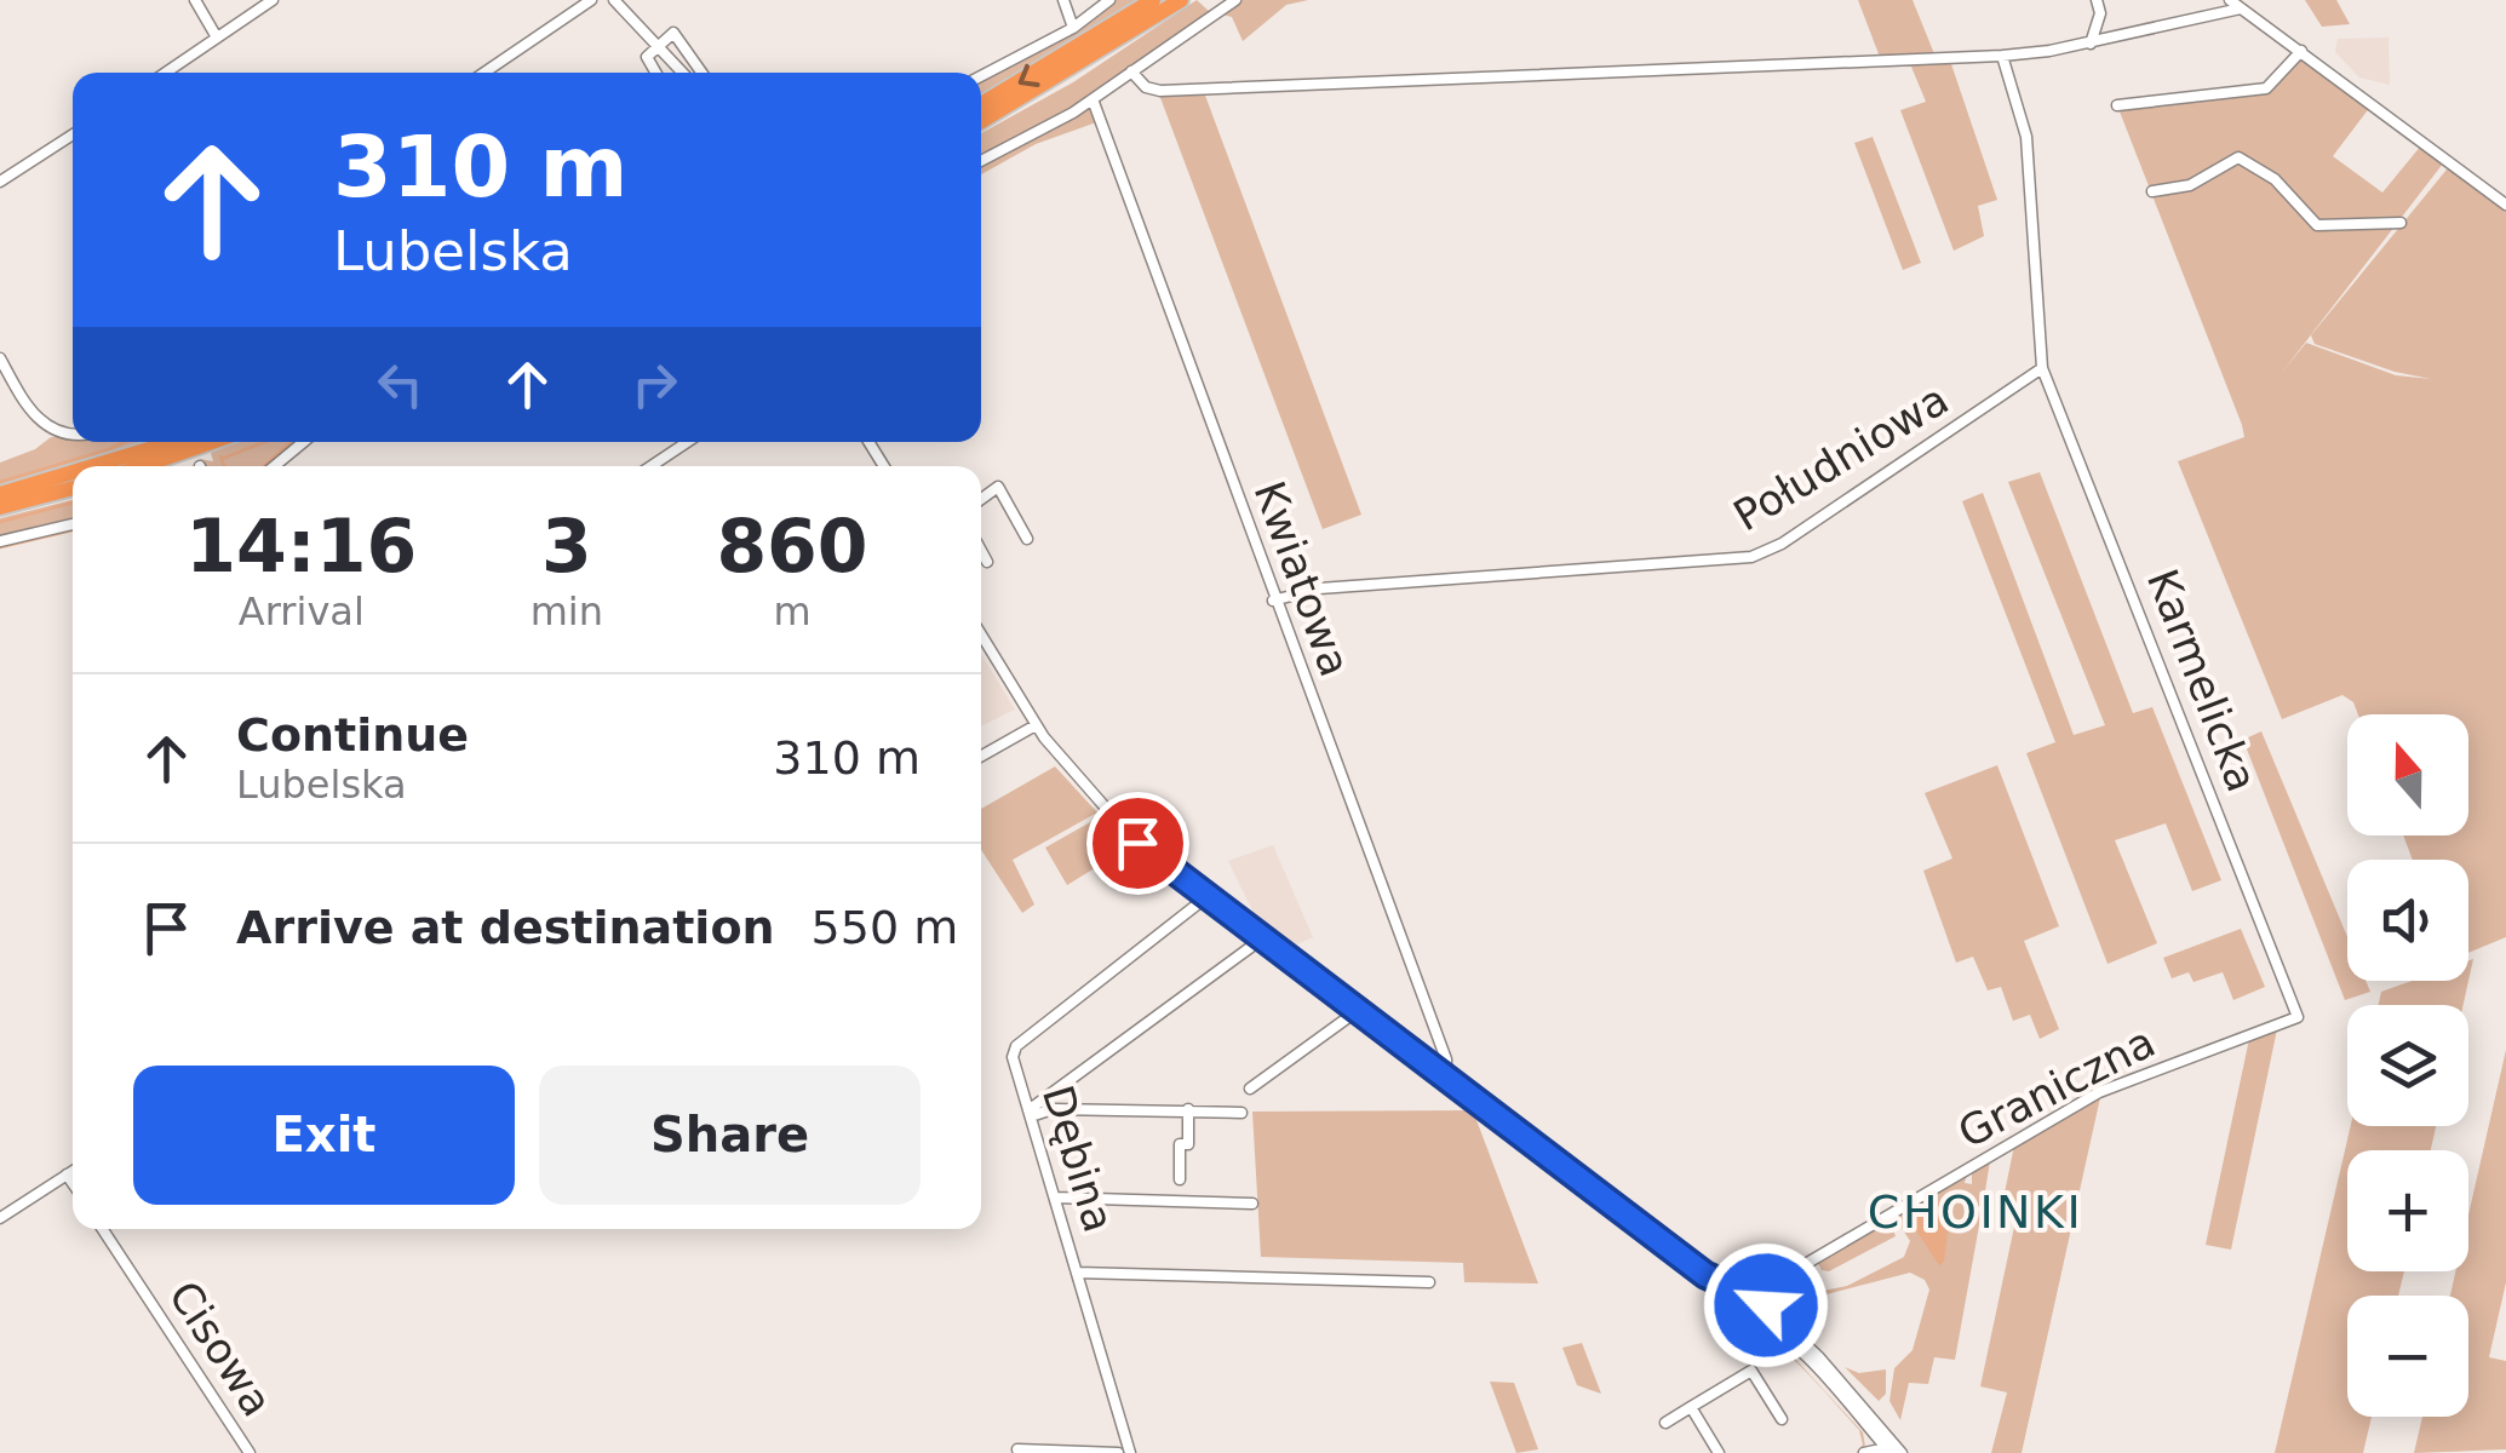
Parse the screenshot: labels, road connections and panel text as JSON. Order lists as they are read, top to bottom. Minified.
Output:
{"streets":{"street":["Południowa","Kwiatowa","Karmelicka","Graniczna","Dębina","Cisowa"]},"crossings":[["Południowa","Kwiatowa"],["Południowa","Karmelicka"],["Karmelicka","Graniczna"]],"districts":["CHOINKI"],"north":"top","page":{"turn":["310 m","Lubelska"],"eta":["14:16","Arrival","3","min","860","m"],"list":[{"name":"Continue","note":"Lubelska","value":"310 m"},{"name":"Arrive at destination","value":"550 m"}],"map_buttons":["+","−"],"buttons":["Exit","Share"]}}
